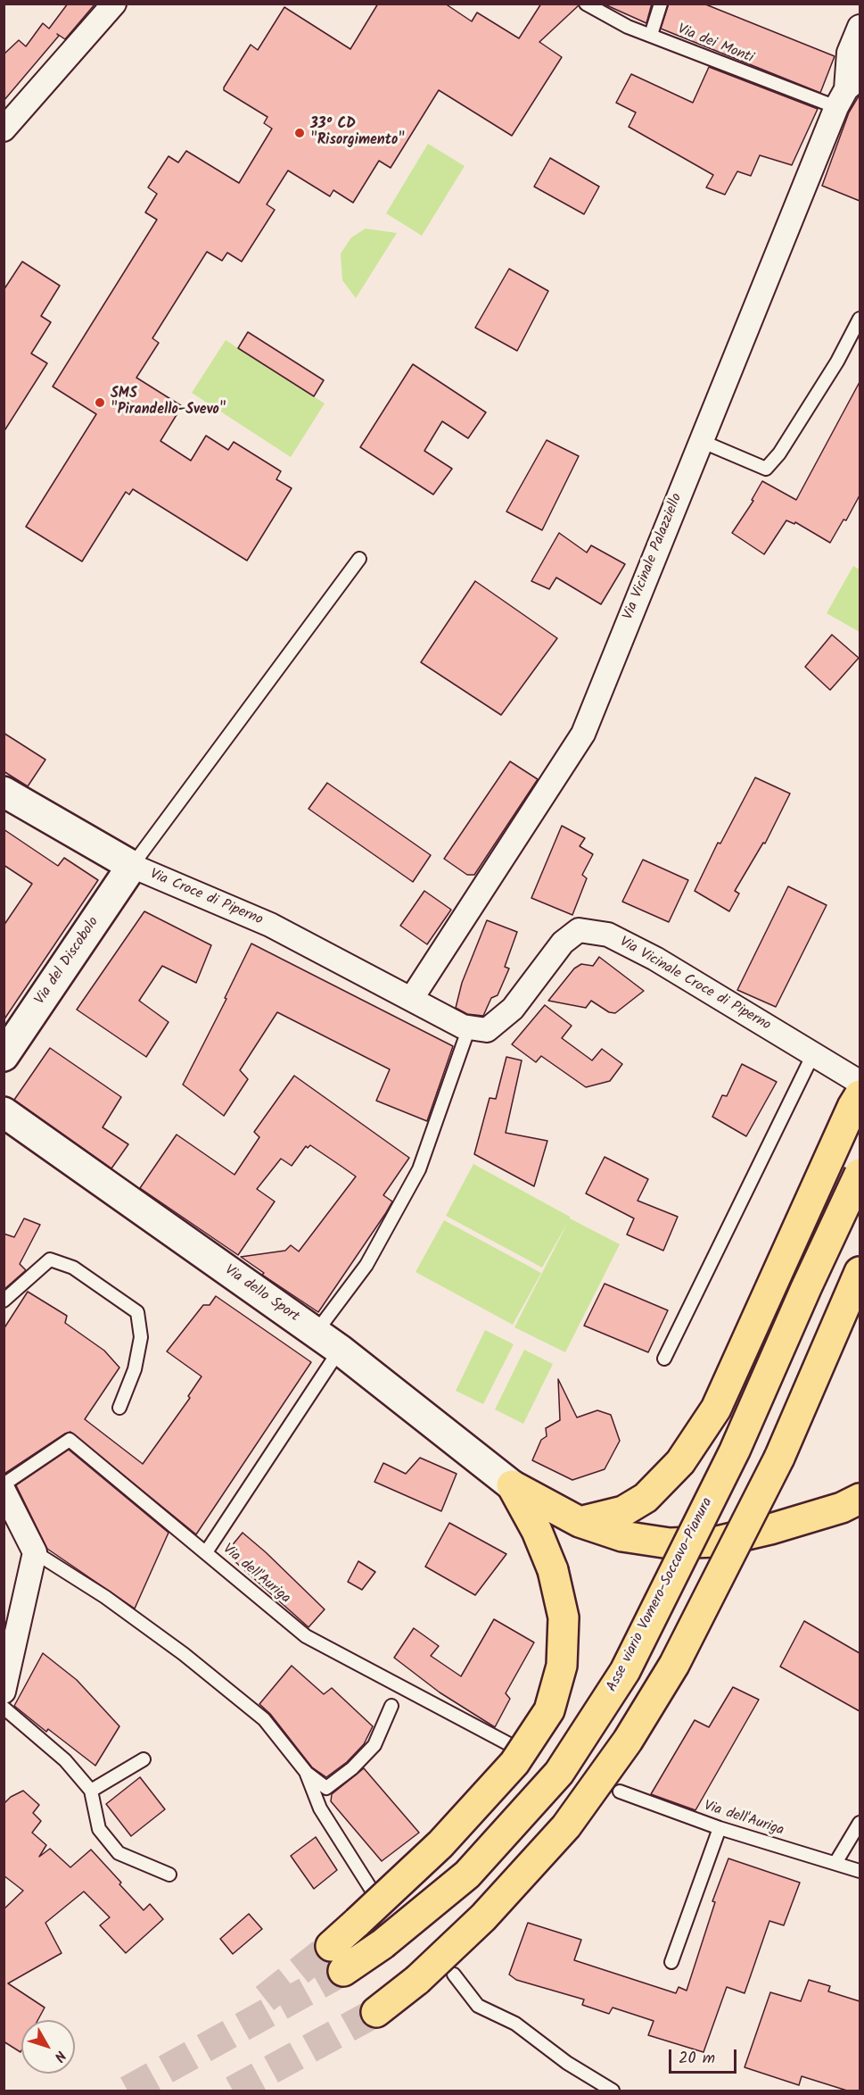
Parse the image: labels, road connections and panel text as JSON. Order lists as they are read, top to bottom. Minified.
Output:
{"streets":{"highway":["Asse viario Vomero-Soccavo-Pianura"],"street":["Via Vicinale Palazziello","Via Croce di Piperno","Via del Discobolo","Via Vicinale Croce di Piperno","Via dello Sport"],"lane":["Via dei Monti","Via dell'Auriga"]},"crossings":[["Via dei Monti","Via Vicinale Palazziello"],["Via Vicinale Palazziello","Via Croce di Piperno"],["Via Croce di Piperno","Via del Discobolo"],["Via dello Sport","Asse viario Vomero-Soccavo-Pianura"]],"places":["33° CD \"Risorgimento\"","SMS \"Pirandello-Svevo\""],"scale_bar":"20 m","north":"bottom right"}
